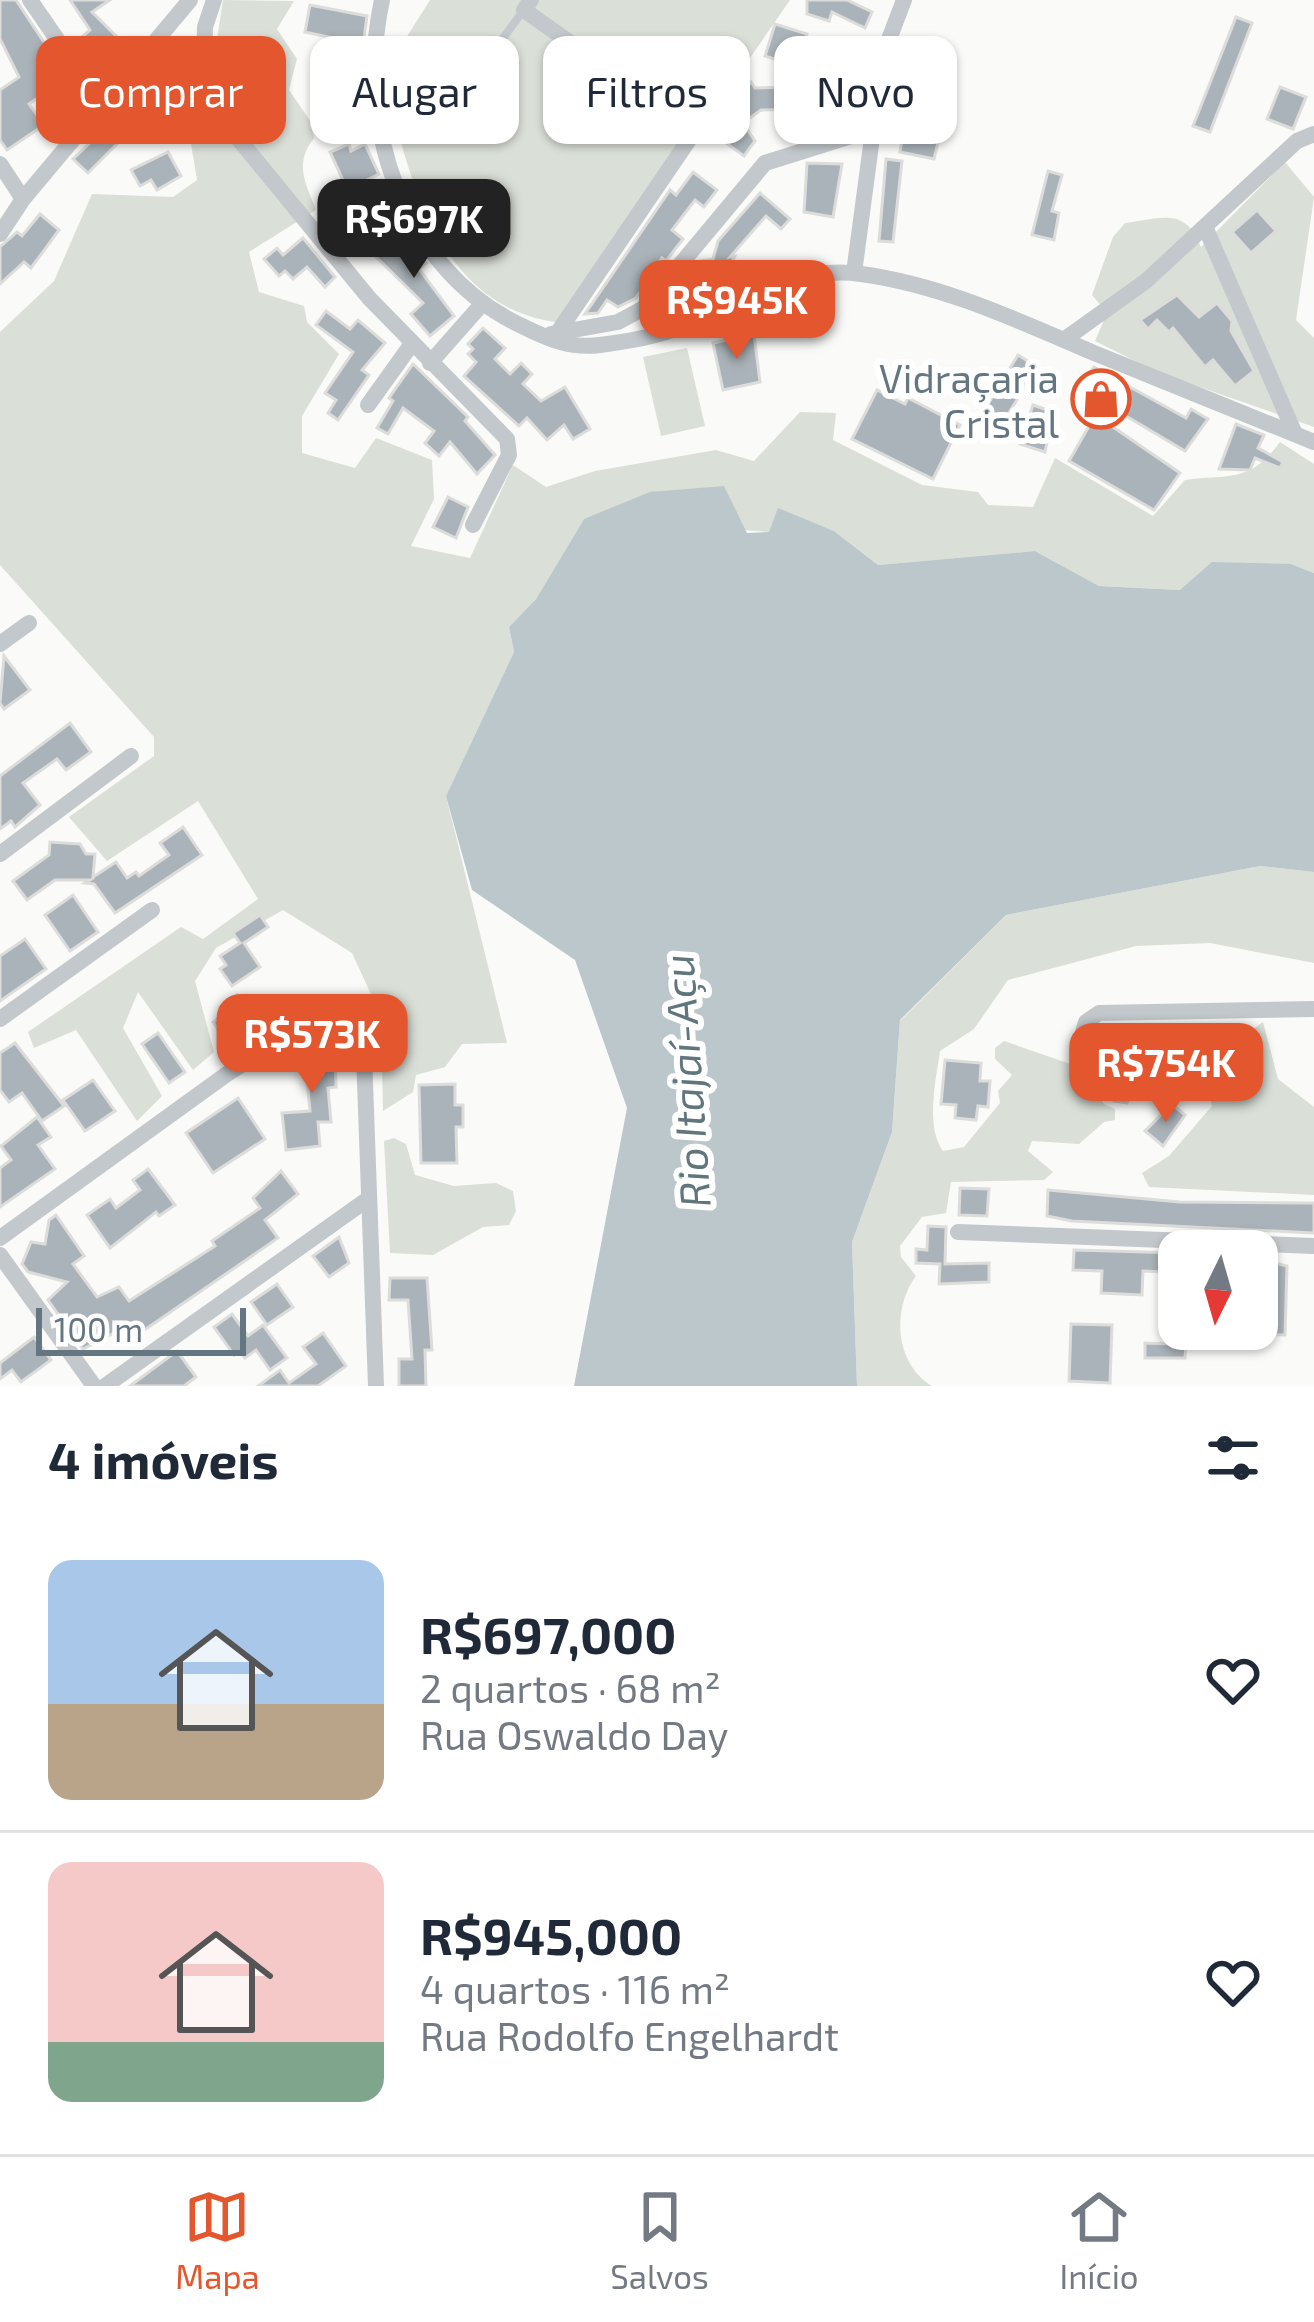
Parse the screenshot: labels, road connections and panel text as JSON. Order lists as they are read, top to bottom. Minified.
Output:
{"water":["Rio Itajaí-Açu"],"places":{"shop":["Vidraçaria Cristal"]},"scale_bar":"100 m","north":"bottom","page":{"chip":["Comprar","Alugar","Filtros","Novo"],"price":["R$697K","R$945K","R$573K","R$754K"],"scale":"100 m","heading":"4 imóveis","list":[{"name":"R$697,000","note":"2 quartos · 68 m² · Rua Oswaldo Day"},{"name":"R$945,000","note":"4 quartos · 116 m² · Rua Rodolfo Engelhardt"}],"tabs":["Mapa","Salvos","Início"]}}
